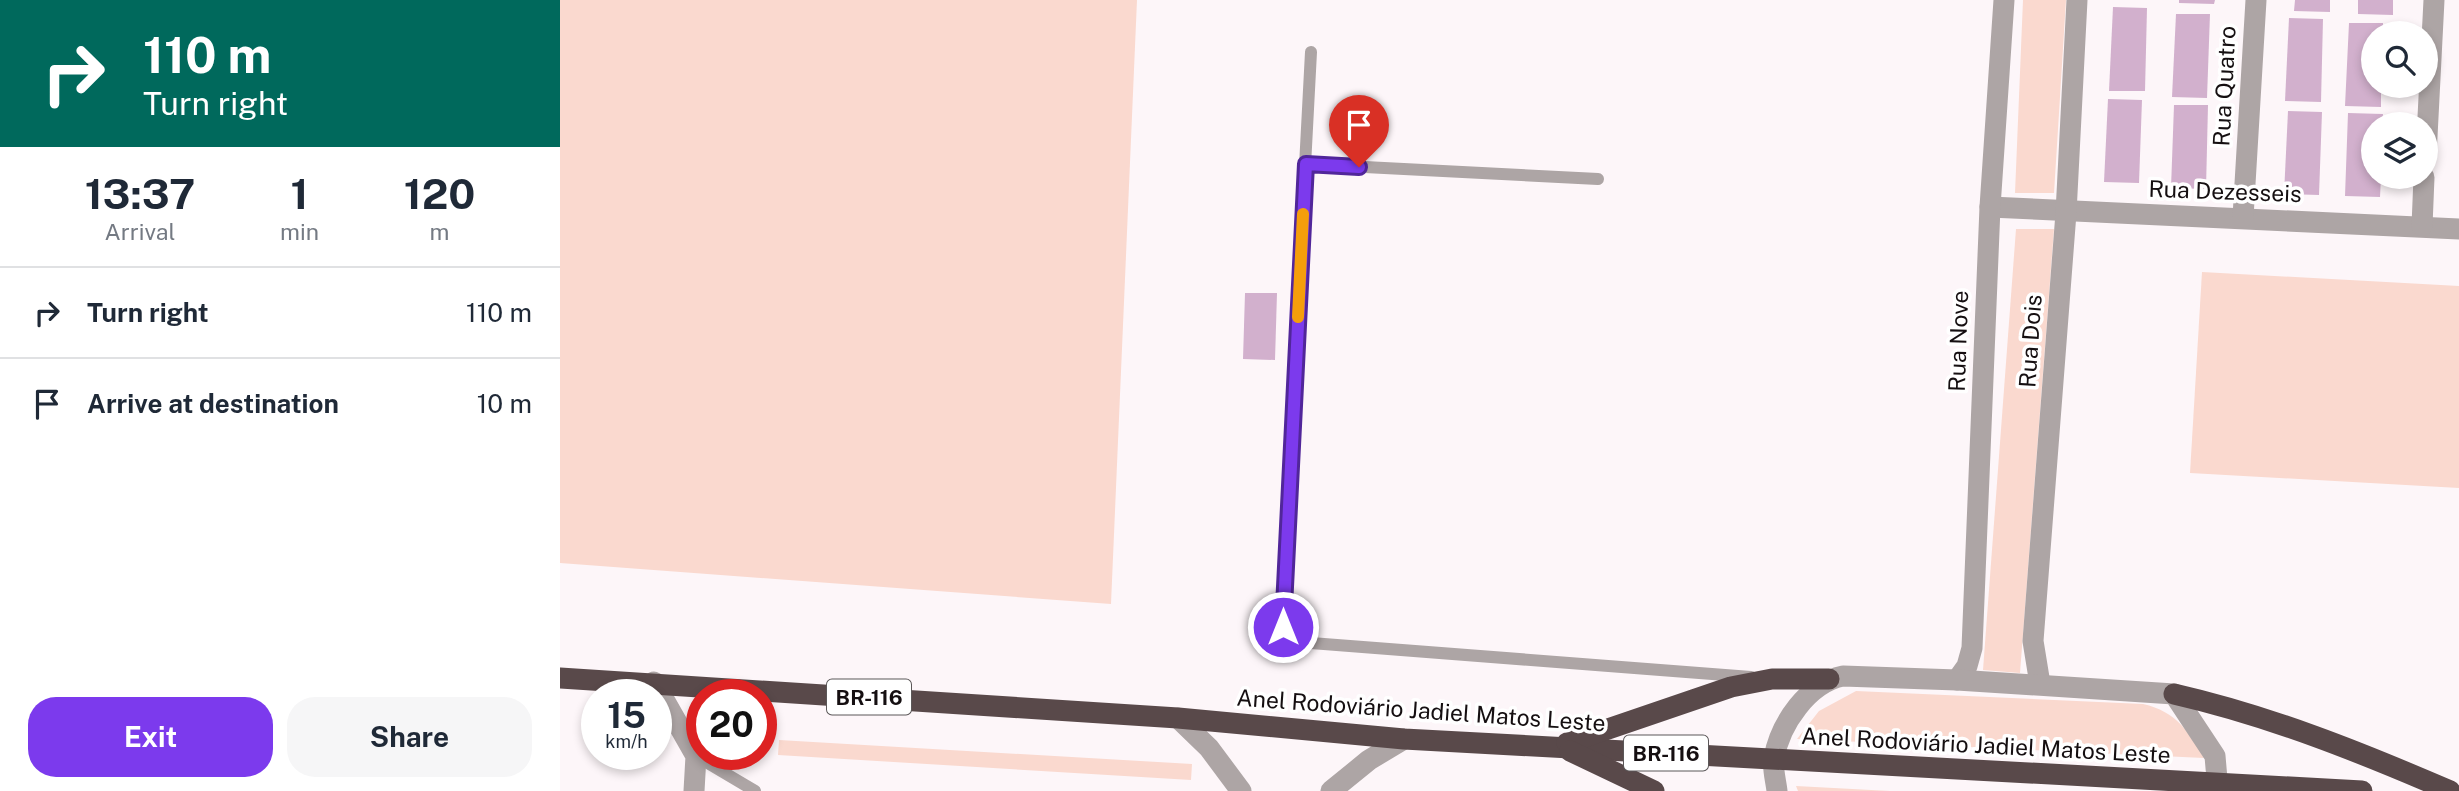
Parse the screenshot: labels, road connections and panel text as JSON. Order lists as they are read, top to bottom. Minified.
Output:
{"streets":{"highway":["BR-116","Anel Rodoviário Jadiel Matos Leste"],"street":["Rua Quatro","Rua Dezesseis","Rua Nove","Rua Dois"]},"crossings":[["Rua Quatro","Rua Dezesseis"],["Rua Dezesseis","Rua Nove"],["Rua Dezesseis","Rua Dois"]],"page":{"turn":["110 m","Turn right"],"eta":["13:37","Arrival","1","min","120","m"],"list":[{"name":"Turn right","value":"110 m"},{"name":"Arrive at destination","value":"10 m"}],"speed":"15 km/h","limit":"20","buttons":["Exit","Share"]}}
